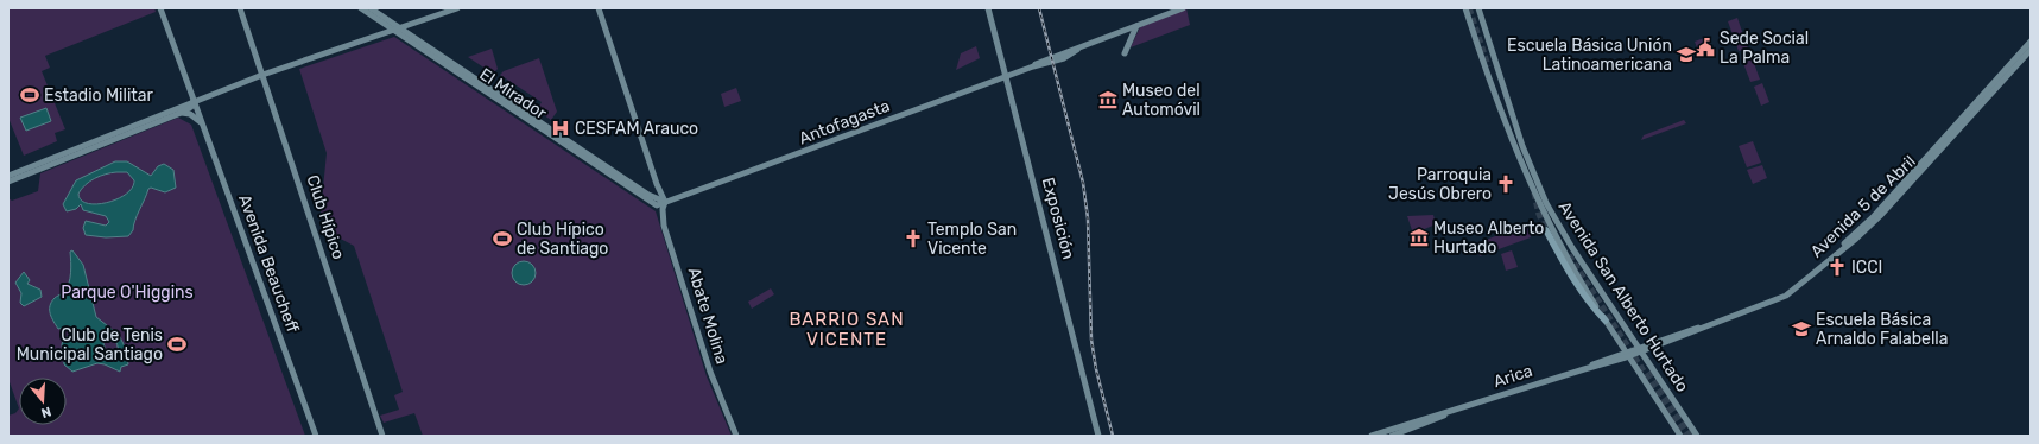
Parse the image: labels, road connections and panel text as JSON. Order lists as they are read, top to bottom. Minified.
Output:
{"streets":{"main road":["El Mirador","Antofagasta","Avenida 5 de Abril","Club Hípico","Exposición","Avenida Beaucheff","Avenida San Alberto Hurtado","Abate Molina","Arica"]},"crossings":[["El Mirador","Antofagasta"],["El Mirador","Abate Molina"],["Antofagasta","Exposición"],["Antofagasta","Abate Molina"],["Avenida 5 de Abril","Arica"],["Avenida San Alberto Hurtado","Arica"]],"districts":["BARRIO SAN VICENTE"],"parks":["Parque O'Higgins"],"places":{"public building":["Sede Social La Palma"],"school or university":["Escuela Básica Unión Latinoamericana","Escuela Básica Arnaldo Falabella"],"sports":["Estadio Militar","Club Hípico de Santiago","Club de Tenis Municipal Santiago"],"museum":["Museo del Automóvil","Museo Alberto Hurtado"],"hospital":["CESFAM Arauco"],"church":["Parroquia Jesús Obrero","Templo San Vicente","ICCI"]},"north":"bottom"}
